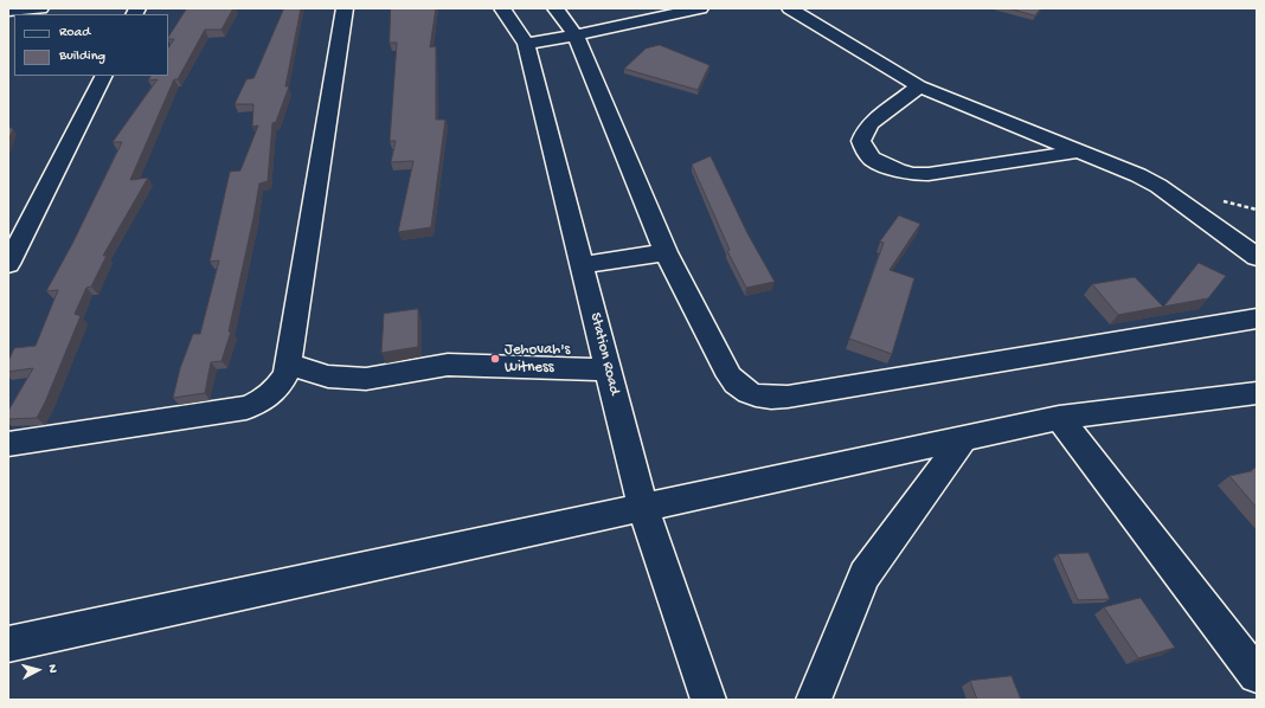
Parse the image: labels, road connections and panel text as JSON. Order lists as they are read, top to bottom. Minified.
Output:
{"streets":{"street":["Station Road"]},"places":["Jehovah's Witness"],"legend":["Road","Building"],"north":"right"}
